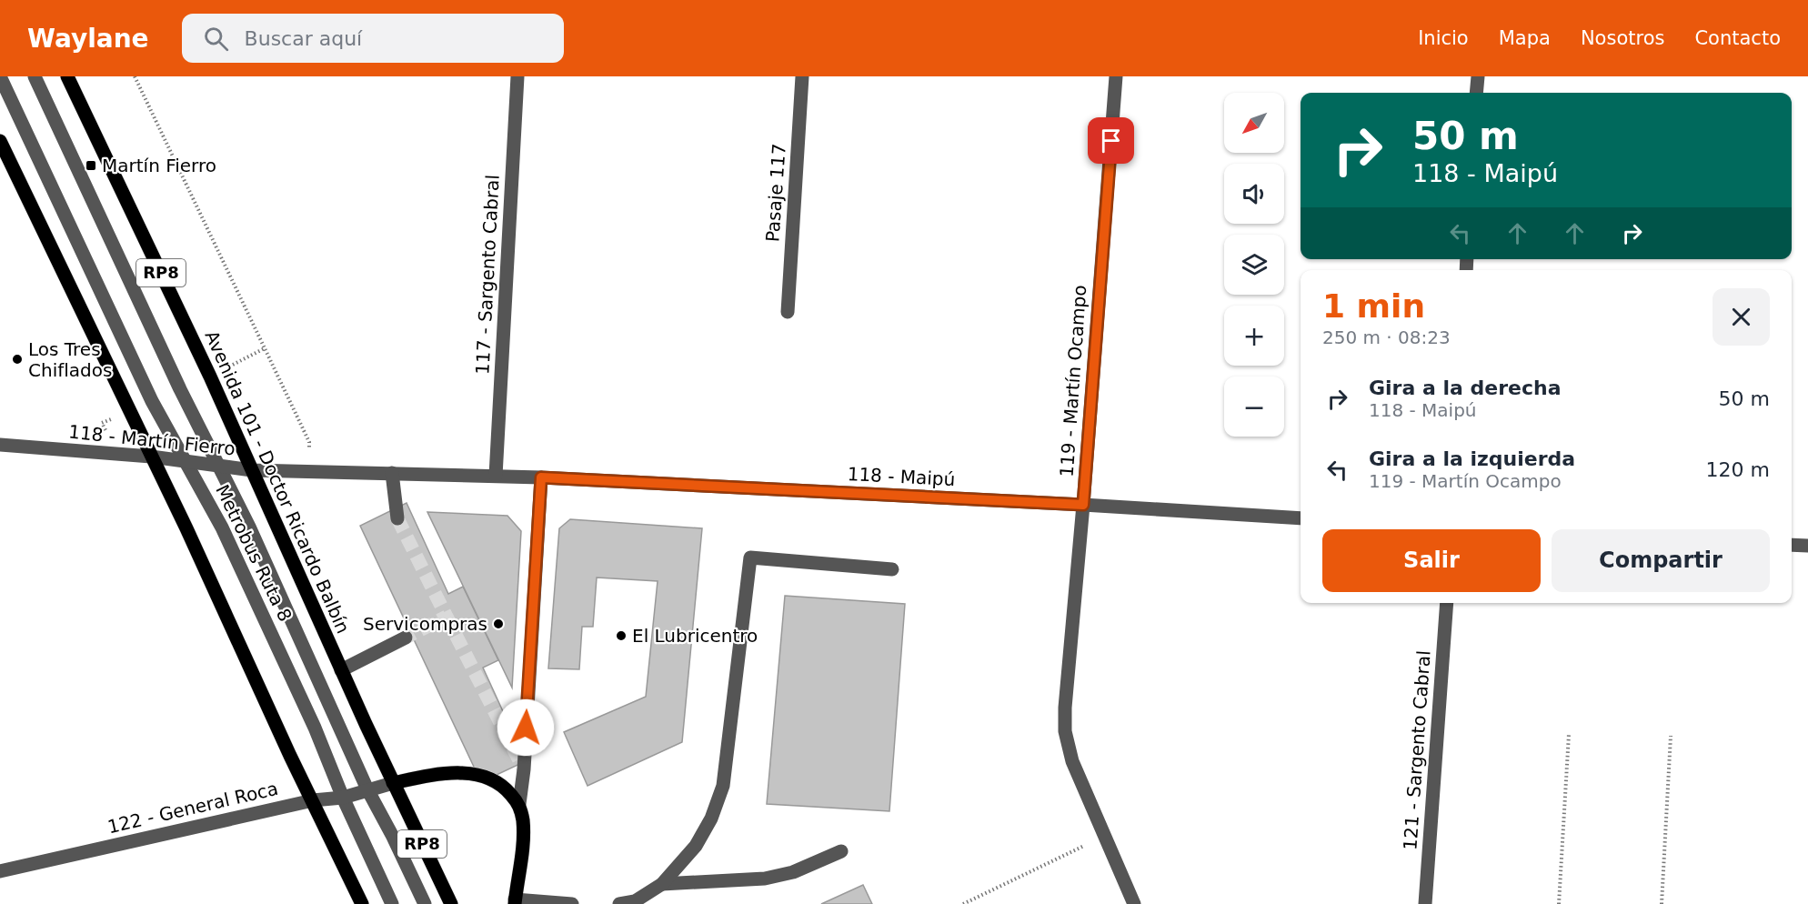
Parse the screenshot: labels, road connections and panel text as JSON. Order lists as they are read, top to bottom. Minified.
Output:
{"streets":{"main road":["RP8","Avenida 101 - Doctor Ricardo Balbín"],"street":["Pasaje 117","117 - Sargento Cabral","119 - Martín Ocampo","118 - Martín Fierro","118 - Maipú","Metrobus Ruta 8","121 - Sargento Cabral","122 - General Roca"]},"crossings":[["117 - Sargento Cabral","118 - Martín Fierro"],["117 - Sargento Cabral","118 - Maipú"],["119 - Martín Ocampo","118 - Maipú"],["118 - Martín Fierro","118 - Maipú"],["118 - Martín Fierro","Avenida 101 - Doctor Ricardo Balbín"],["118 - Martín Fierro","Metrobus Ruta 8"],["Avenida 101 - Doctor Ricardo Balbín","122 - General Roca"],["Metrobus Ruta 8","122 - General Roca"]],"places":{"transit":["Martín Fierro"],"other":["Los Tres Chiflados","Servicompras","El Lubricentro"]},"north":"bottom left","page":{"header":"Waylane","search":"Buscar aquí","nav":["Inicio","Mapa","Nosotros","Contacto"],"map_buttons":["+","−"],"turn":["50 m","118 - Maipú"],"heading":["1 min","250 m · 08:23"],"list":[{"name":"Gira a la derecha","note":"118 - Maipú","value":"50 m"},{"name":"Gira a la izquierda","note":"119 - Martín Ocampo","value":"120 m"}],"buttons":["Salir","Compartir"]}}
